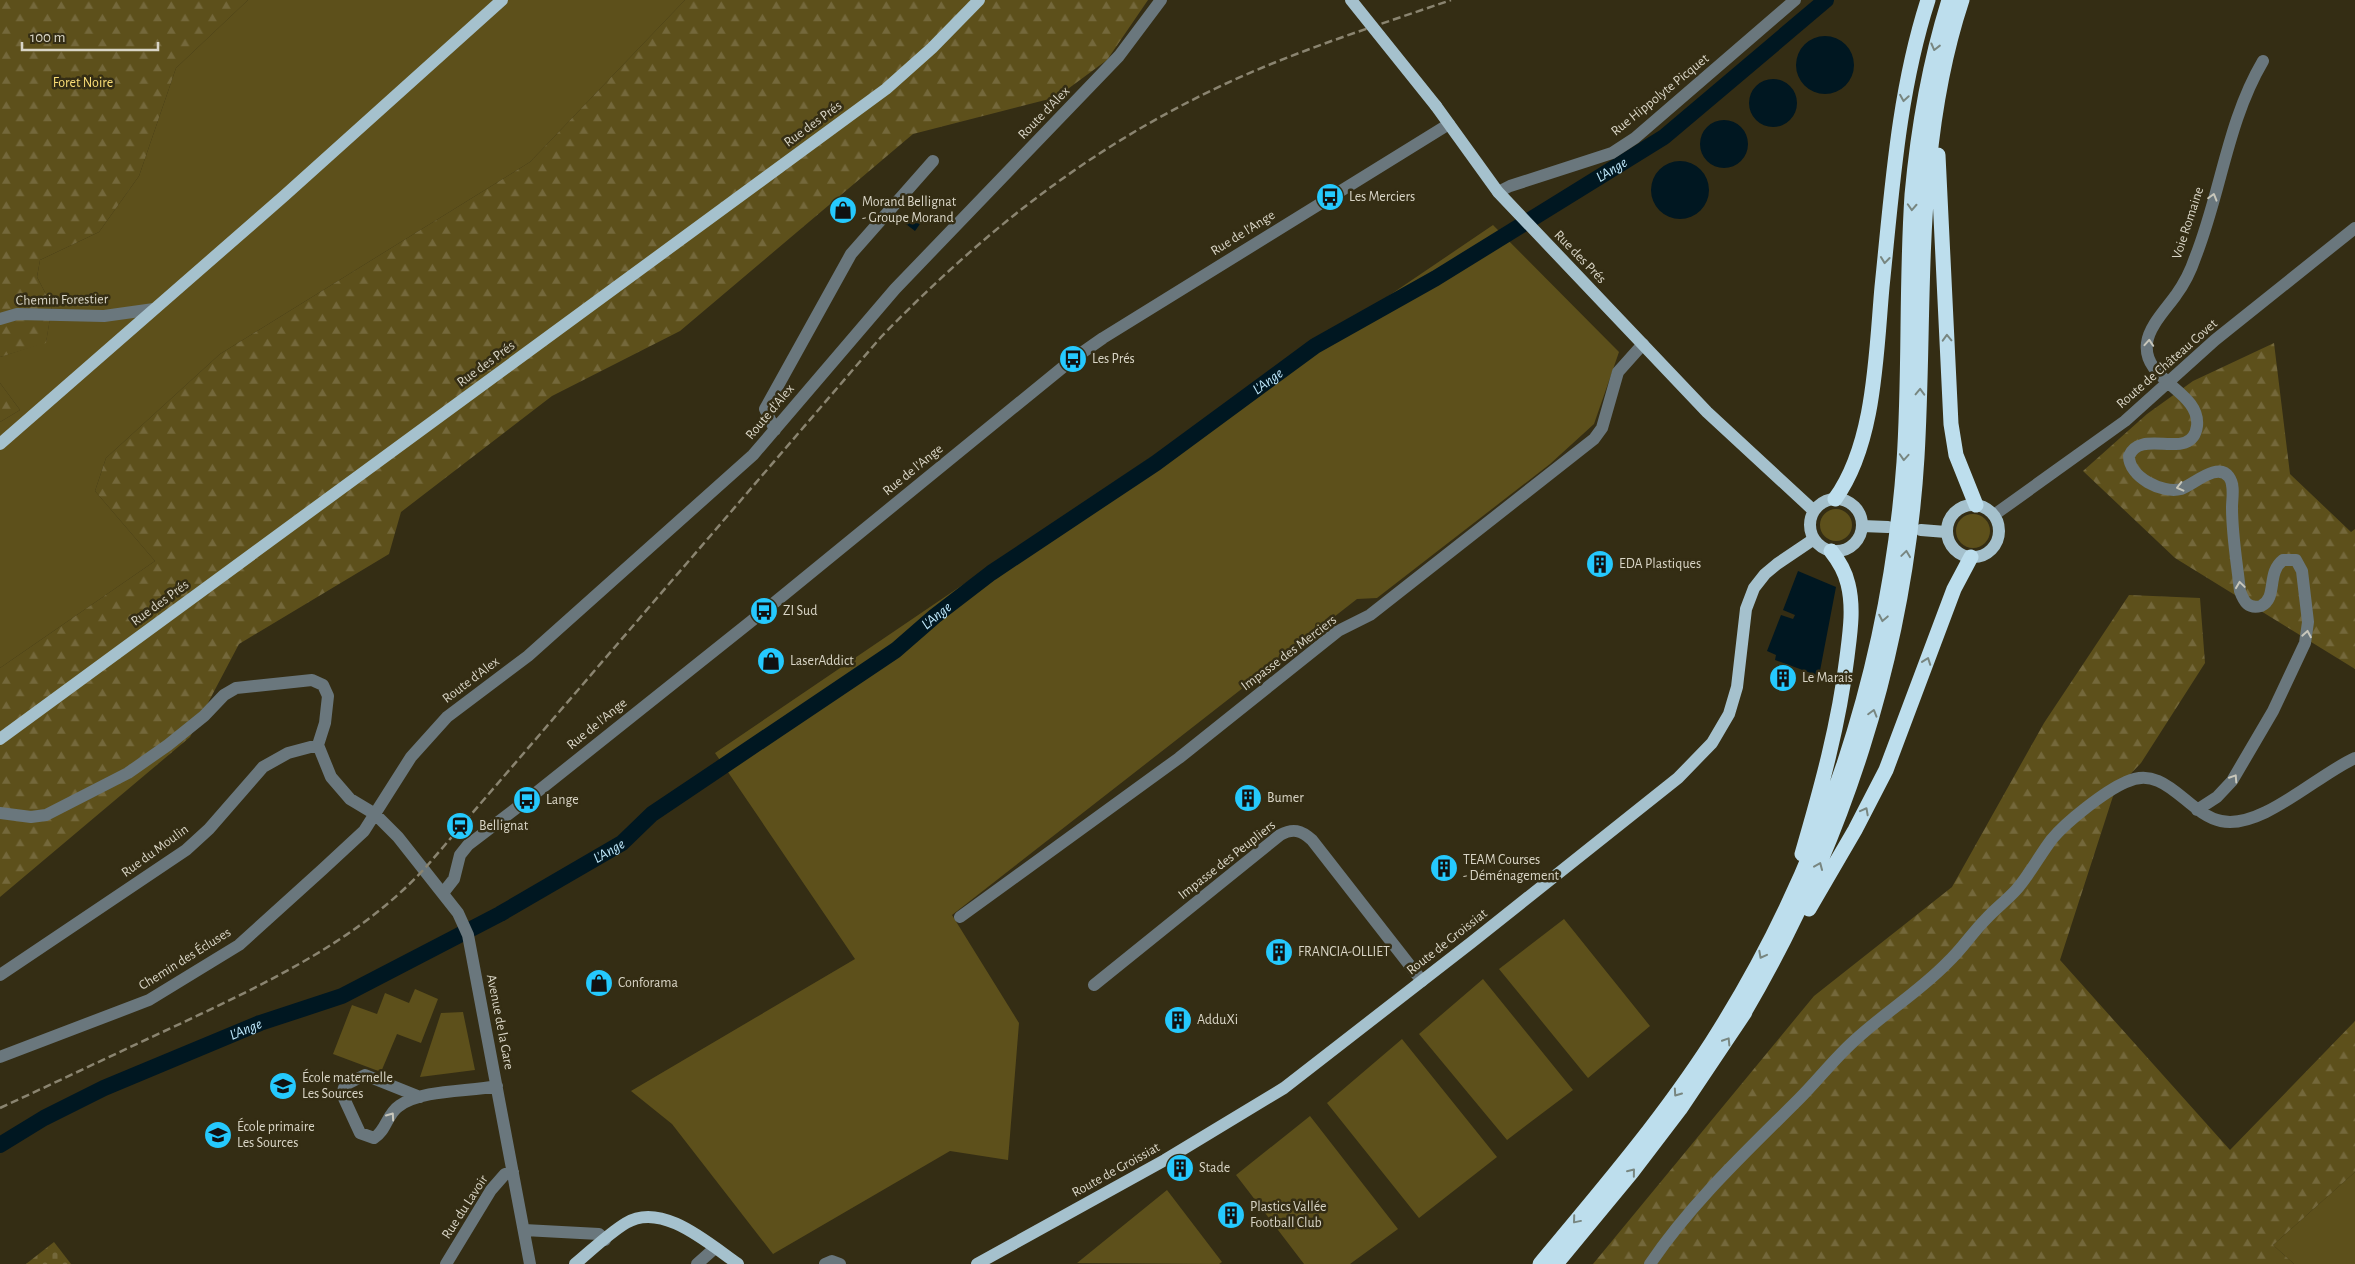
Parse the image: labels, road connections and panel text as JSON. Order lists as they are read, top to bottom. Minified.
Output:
{"streets":{"main road":["Rue des Prés","Route de Groissiat"],"street":["Rue Hippolyte Picquet","Route d'Alex","Voie Romaine","Rue de l'Ange","Chemin Forestier","Route de Château Covet","Impasse des Merciers","Rue du Moulin","Impasse des Peupliers","Chemin des Écluses","Avenue de la Gare","Rue du Lavoir"]},"crossings":[["Rue Hippolyte Picquet","Rue des Prés"],["Route d'Alex","Chemin des Écluses"],["Route d'Alex","Avenue de la Gare"],["Rue des Prés","Rue de l'Ange"],["Rue des Prés","Impasse des Merciers"],["Rue des Prés","Route de Groissiat"],["Voie Romaine","Route de Château Covet"],["Rue de l'Ange","Avenue de la Gare"],["Rue du Moulin","Avenue de la Gare"],["Impasse des Peupliers","Route de Groissiat"],["Chemin des Écluses","Avenue de la Gare"],["Avenue de la Gare","Rue du Lavoir"]],"water":["L'Ange"],"parks":["Foret Noire"],"places":{"bus stop":["Les Merciers","Les Prés","ZI Sud","Lange"],"shop":["Morand Bellignat - Groupe Morand","LaserAddict","Conforama"],"building":["EDA Plastiques","Le Marais","Bumer","TEAM Courses - Déménagement","FRANCIA-OLLIET","AdduXi","Stade","Plastics Vallée Football Club"],"station":["Bellignat"],"school or university":["École maternelle Les Sources","École primaire Les Sources"]},"scale_bar":"100 m"}
